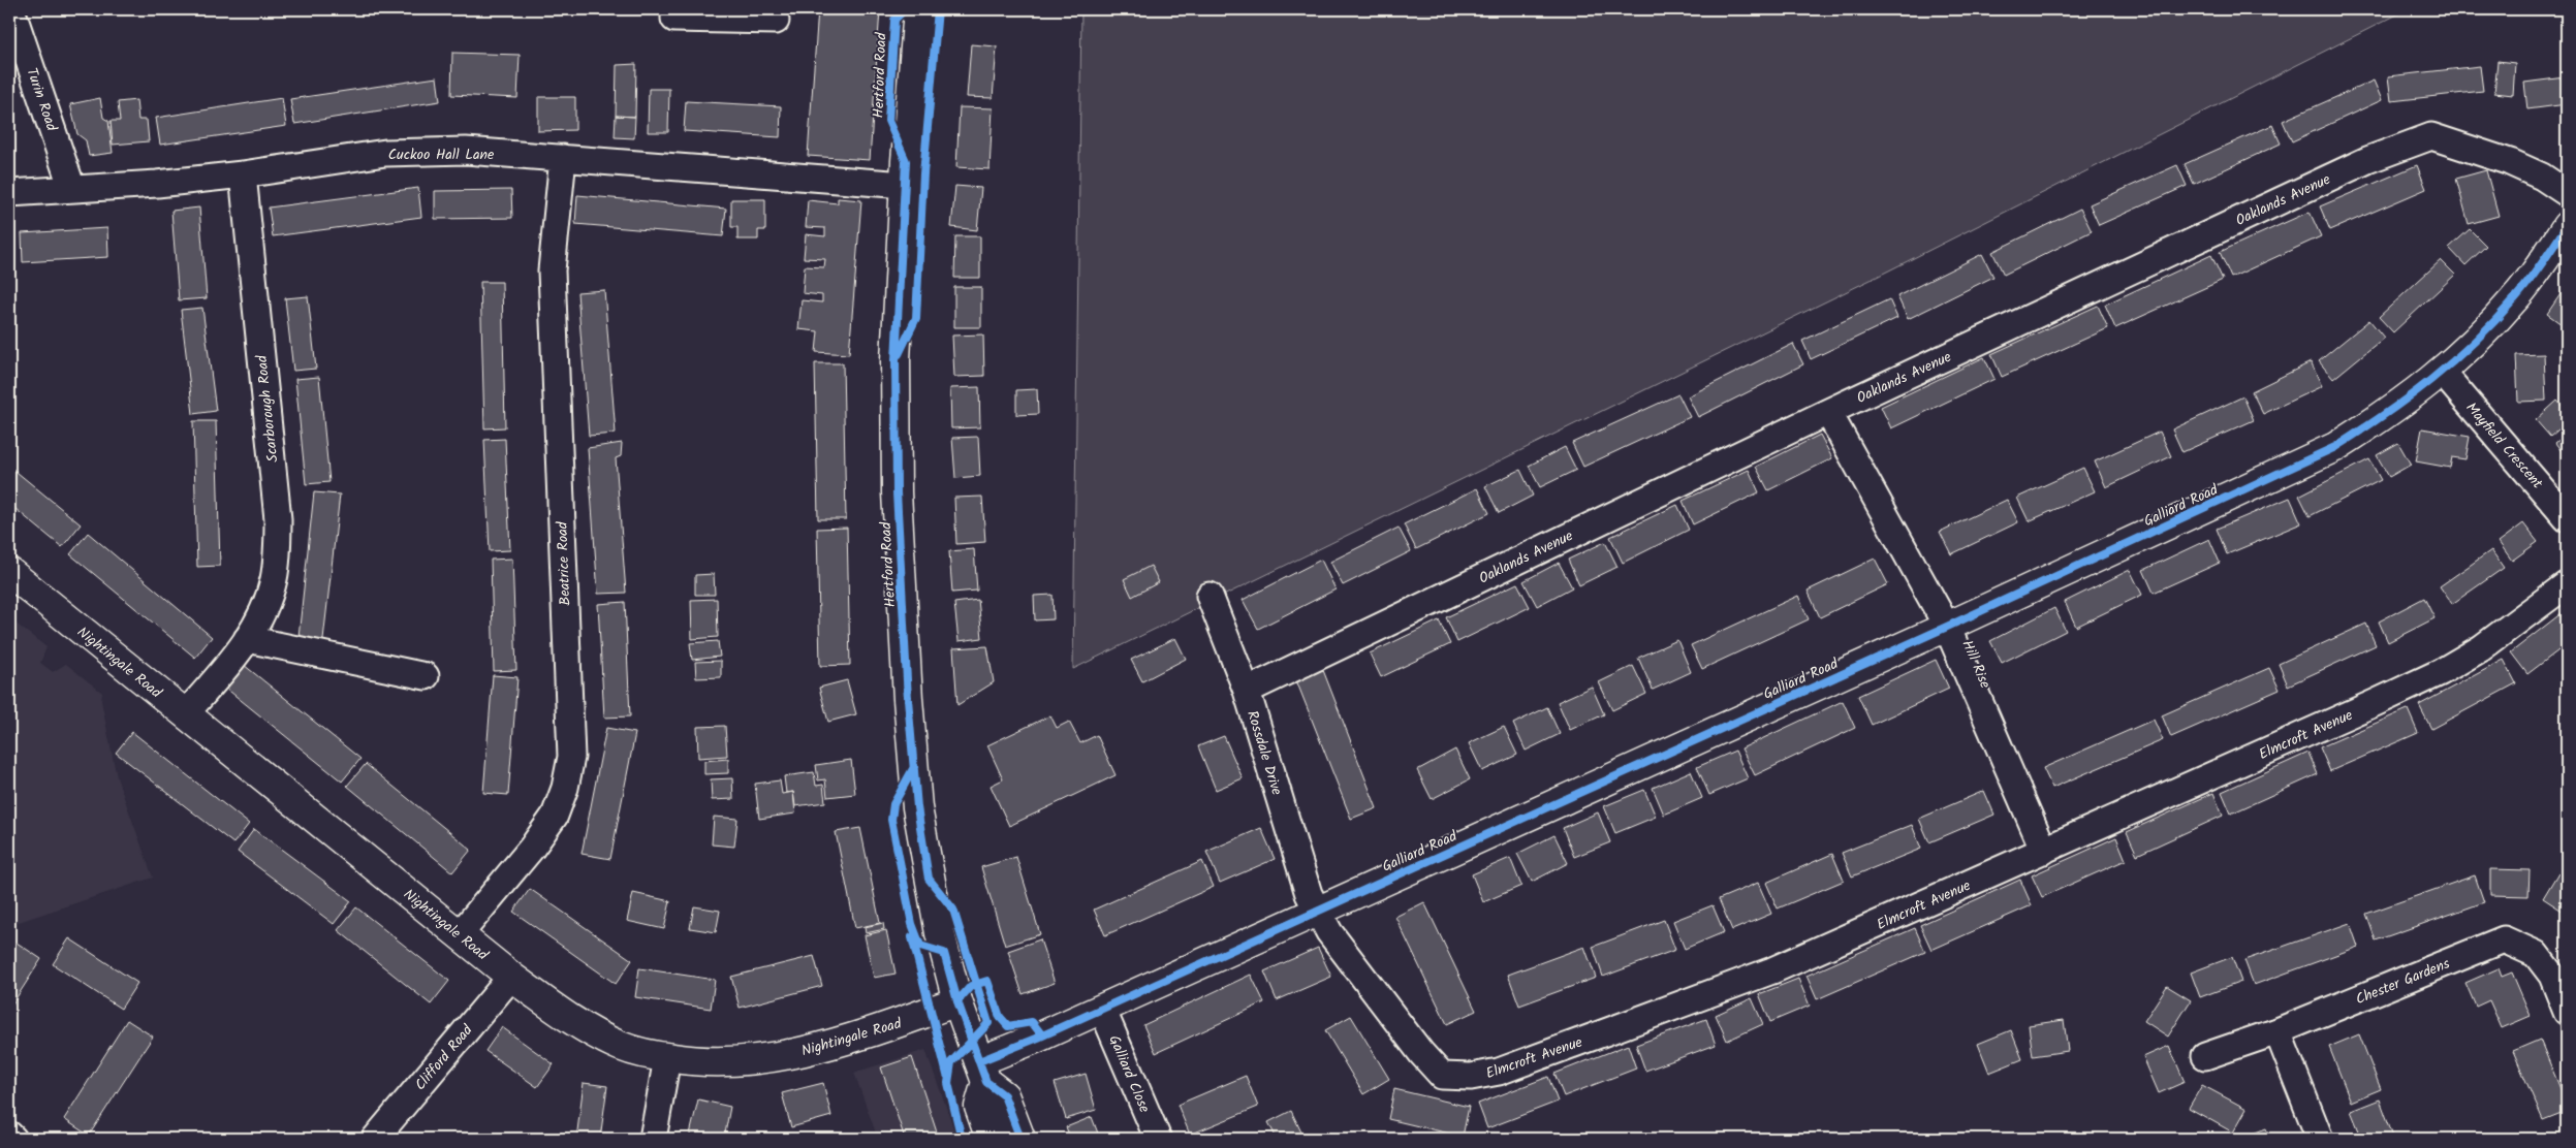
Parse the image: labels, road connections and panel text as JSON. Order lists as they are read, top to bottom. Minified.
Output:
{"streets":{"main road":["Hertford Road","Galliard Road","Nightingale Road"],"street":["Turin Road","Cuckoo Hall Lane","Oaklands Avenue","Scarborough Road","Mayfield Crescent","Beatrice Road","Hill Rise","Elmcroft Avenue","Rossdale Drive","Chester Gardens","Clifford Road","Galliard Close"]},"crossings":[["Hertford Road","Cuckoo Hall Lane"],["Hertford Road","Galliard Road"],["Hertford Road","Nightingale Road"],["Turin Road","Cuckoo Hall Lane"],["Cuckoo Hall Lane","Scarborough Road"],["Cuckoo Hall Lane","Beatrice Road"],["Oaklands Avenue","Hill Rise"],["Oaklands Avenue","Rossdale Drive"],["Scarborough Road","Nightingale Road"],["Mayfield Crescent","Galliard Road"],["Galliard Road","Hill Rise"],["Galliard Road","Elmcroft Avenue"],["Galliard Road","Rossdale Drive"],["Galliard Road","Galliard Close"],["Beatrice Road","Nightingale Road"],["Nightingale Road","Clifford Road"],["Hill Rise","Elmcroft Avenue"],["Elmcroft Avenue","Rossdale Drive"]]}
